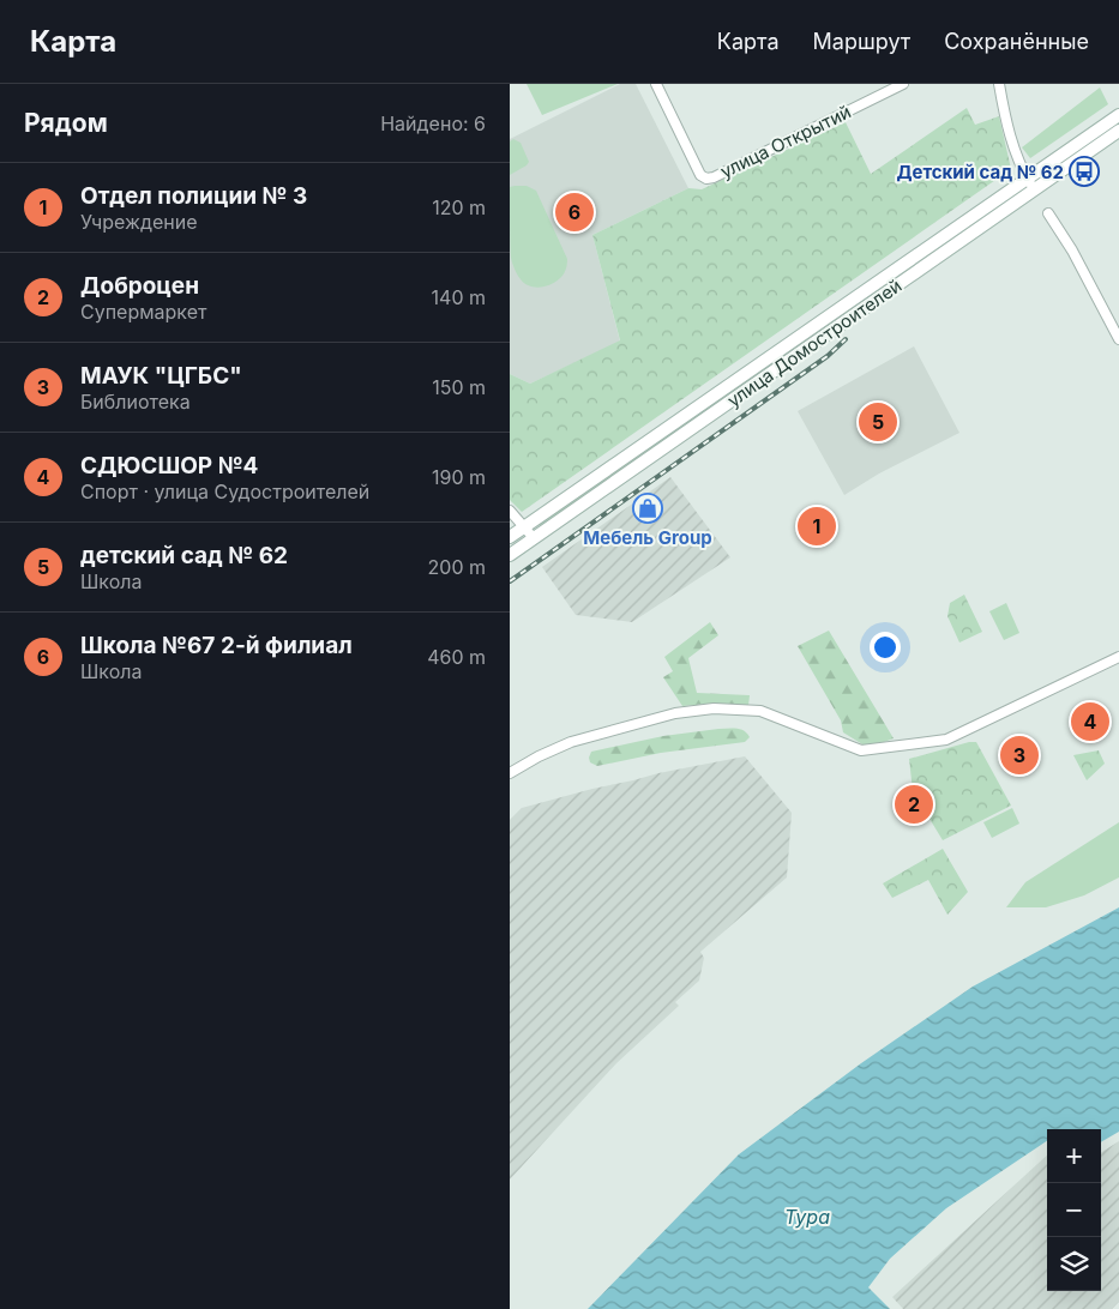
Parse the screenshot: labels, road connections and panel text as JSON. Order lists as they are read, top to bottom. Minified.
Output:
{"streets":{"main road":["улица Домостроителей"],"street":["улица Открытий"]},"water":["Тура"],"places":{"bus stop":["Детский сад № 62"],"shop":["Мебель Group"]},"page":{"header":"Карта","nav":["Карта","Маршрут","Сохранённые"],"heading":["Рядом","Найдено: 6"],"list":[{"mark":"1","name":"Отдел полиции № 3","note":"Учреждение","value":"120 m"},{"mark":"2","name":"Доброцен","note":"Супермаркет","value":"140 m"},{"mark":"3","name":"МАУК \"ЦГБС\"","note":"Библиотека","value":"150 m"},{"mark":"4","name":"СДЮСШОР №4","note":"Спорт · улица Судостроителей","value":"190 m"},{"mark":"5","name":"детский сад № 62","note":"Школа","value":"200 m"},{"mark":"6","name":"Школа №67 2-й филиал","note":"Школа","value":"460 m"}],"pins":["6","5","1","4","3","2"],"map_buttons":["+","−"]}}
